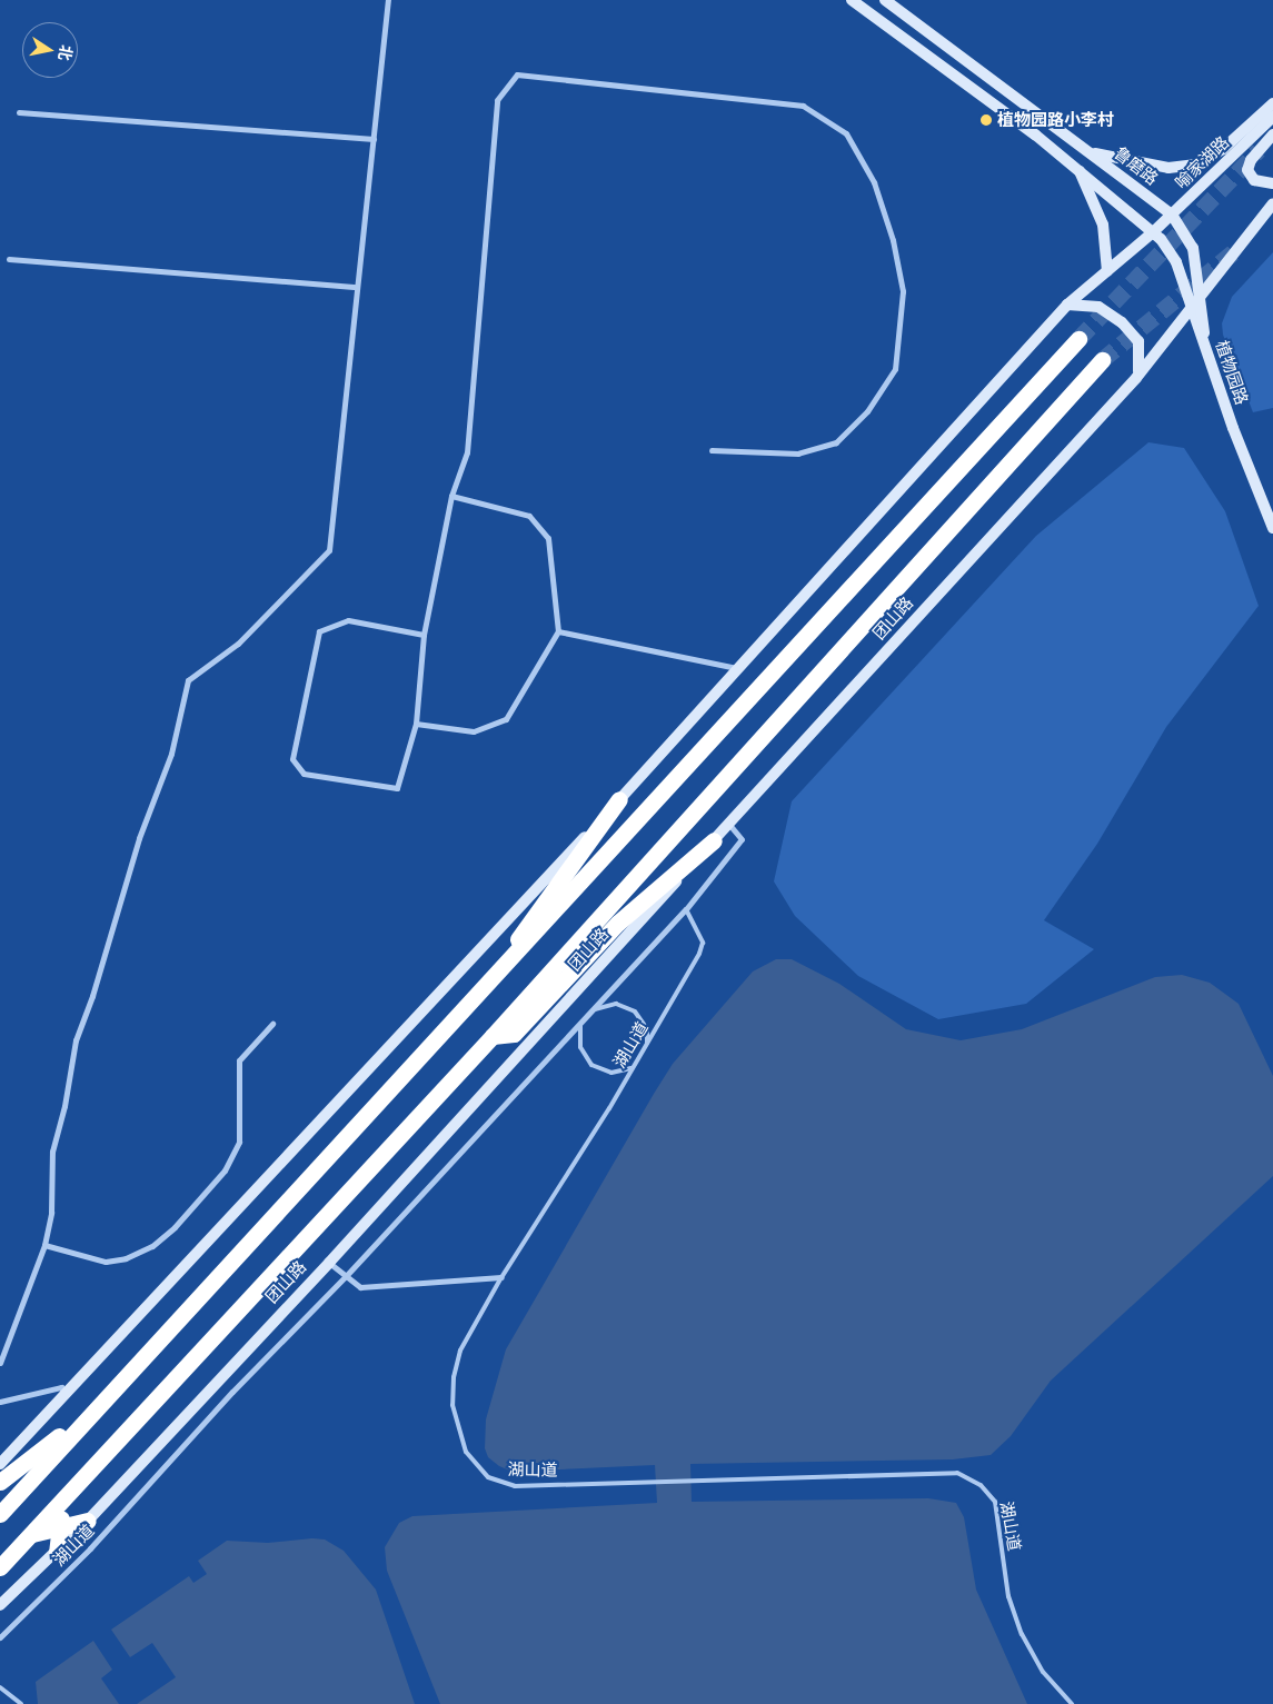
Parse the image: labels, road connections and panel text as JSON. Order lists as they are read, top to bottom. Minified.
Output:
{"streets":{"highway":["团山路"],"main road":["喻家湖路","鲁磨路","植物园路"],"street":["湖山道"]},"crossings":[["喻家湖路","鲁磨路"],["喻家湖路","植物园路"],["鲁磨路","植物园路"],["植物园路","团山路"],["团山路","湖山道"]],"places":["植物园路小李村"],"north":"right"}
